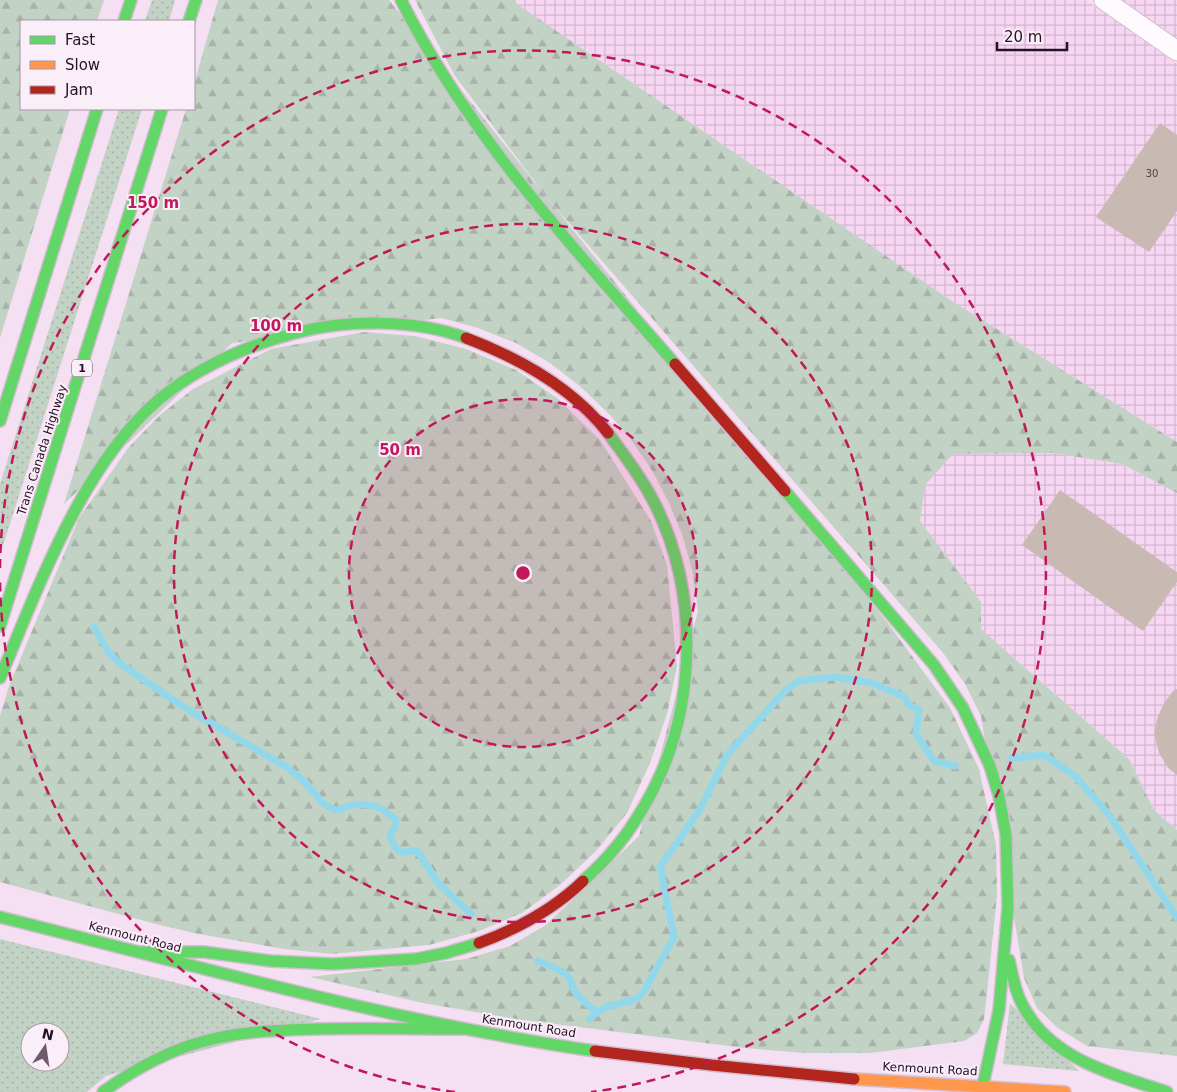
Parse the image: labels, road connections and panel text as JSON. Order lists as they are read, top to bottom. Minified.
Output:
{"streets":{"main road":["1","Trans Canada Highway","Kenmount Road"]},"house_numbers":["30"],"legend":["Fast","Slow","Jam"],"scale_bar":"20 m","north":"top","rings":["150 m","100 m","50 m"]}
